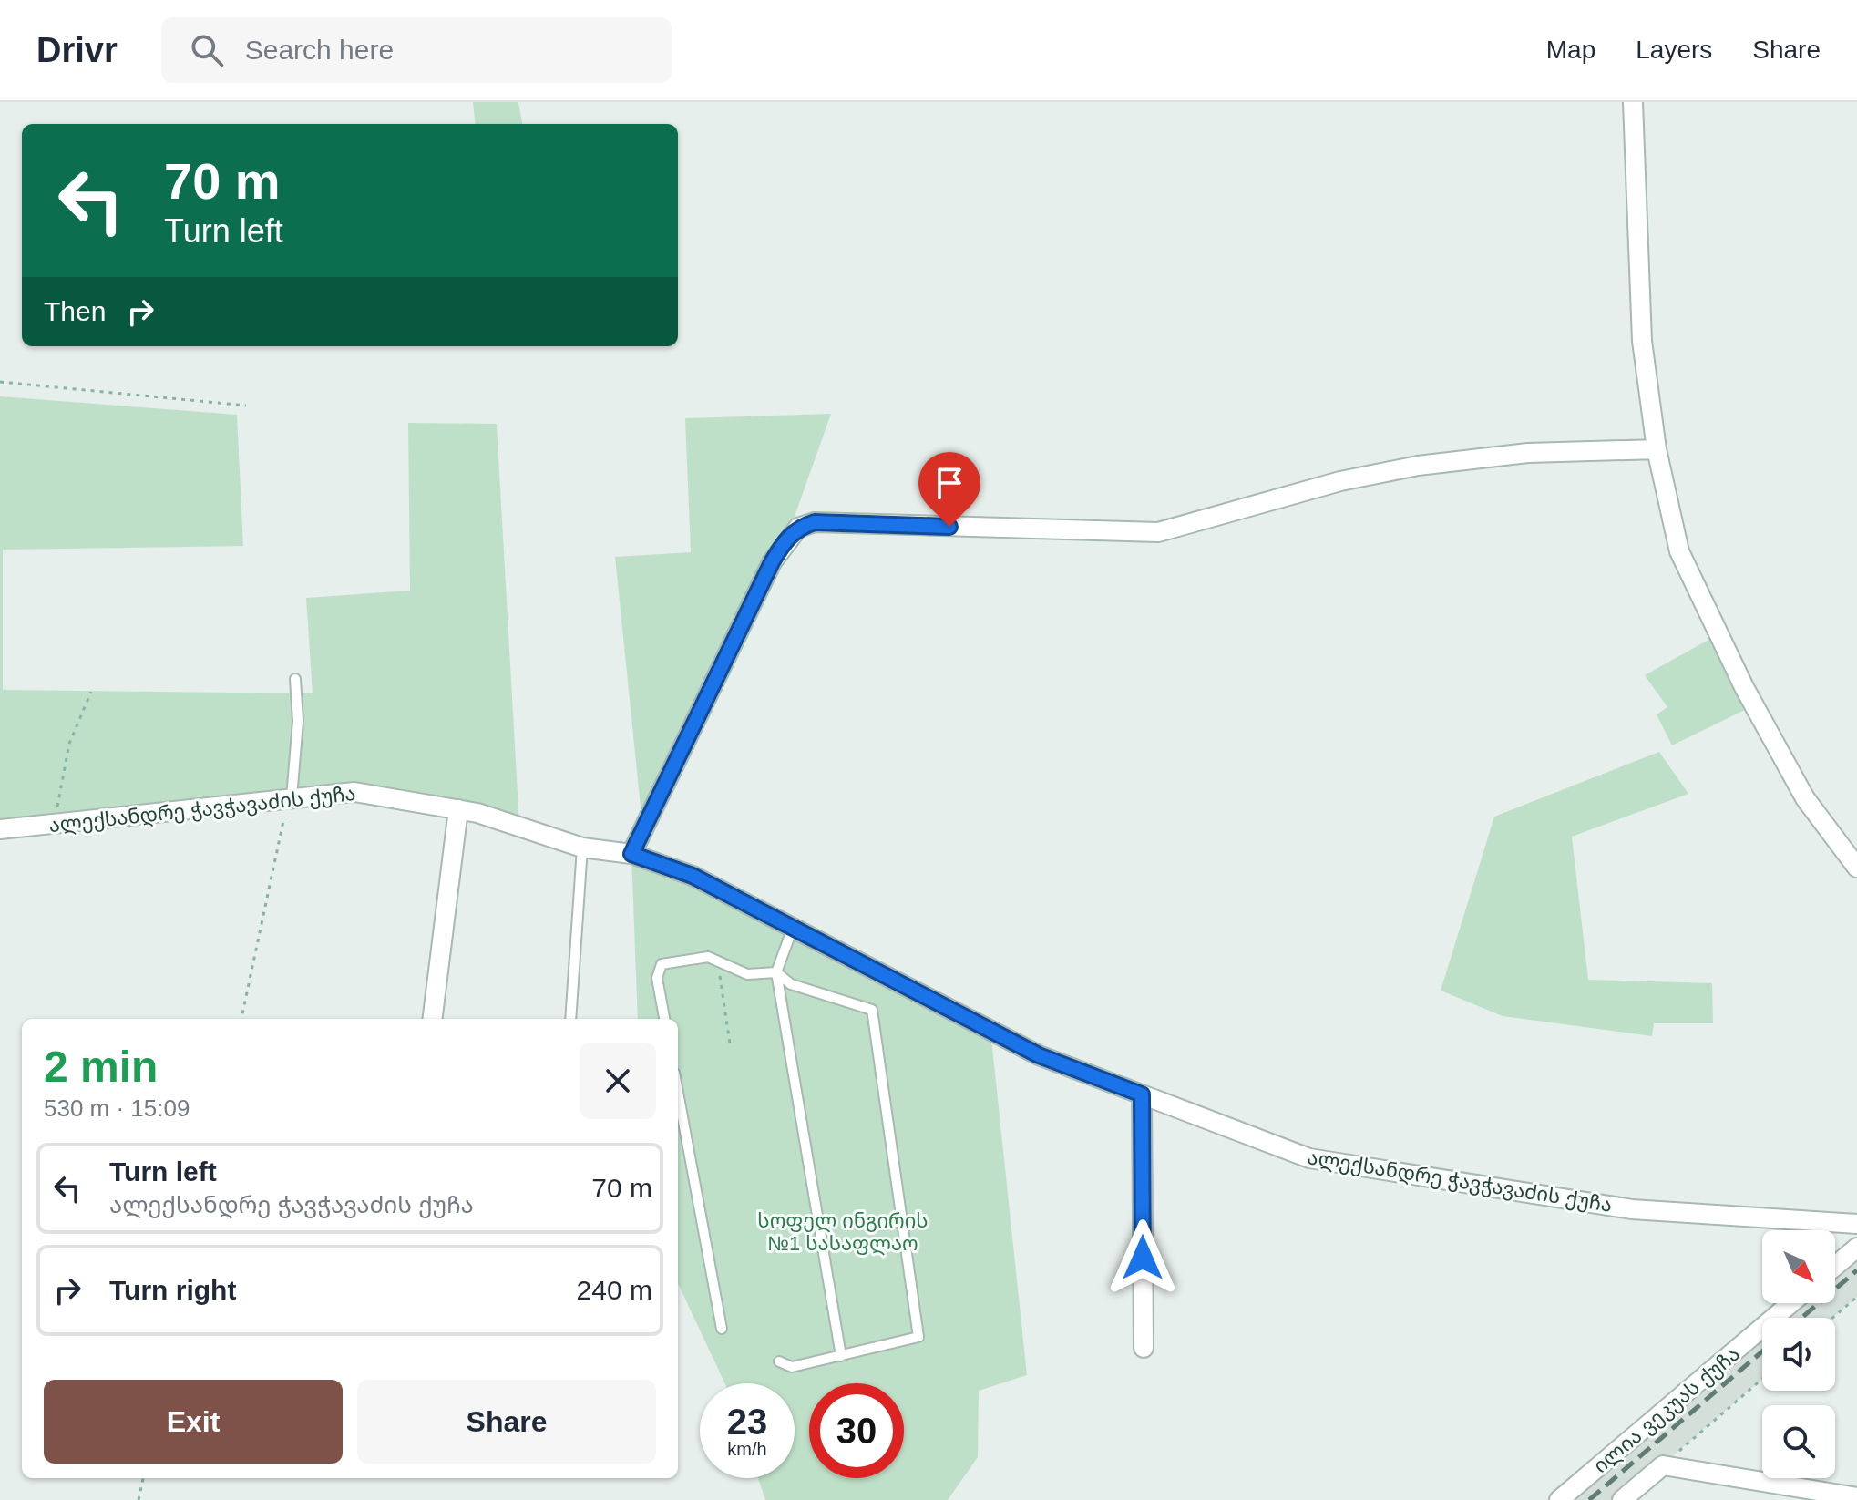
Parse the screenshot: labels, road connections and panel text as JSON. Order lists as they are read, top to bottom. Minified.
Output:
{"streets":{"street":["ალექსანდრე ჭავჭავაძის ქუჩა","ილია ვეკუას ქუჩა"]},"parks":["სოფელ ინგირის №1 სასაფლაო"],"north":"bottom right","page":{"header":"Drivr","search":"Search here","nav":["Map","Layers","Share"],"turn":["70 m","Turn left"],"then":"Then","heading":["2 min","530 m · 15:09"],"list":[{"name":"Turn left","note":"ალექსანდრე ჭავჭავაძის ქუჩა","value":"70 m"},{"name":"Turn right","value":"240 m"}],"buttons":["Exit","Share"],"speed":"23 km/h","limit":"30"}}
